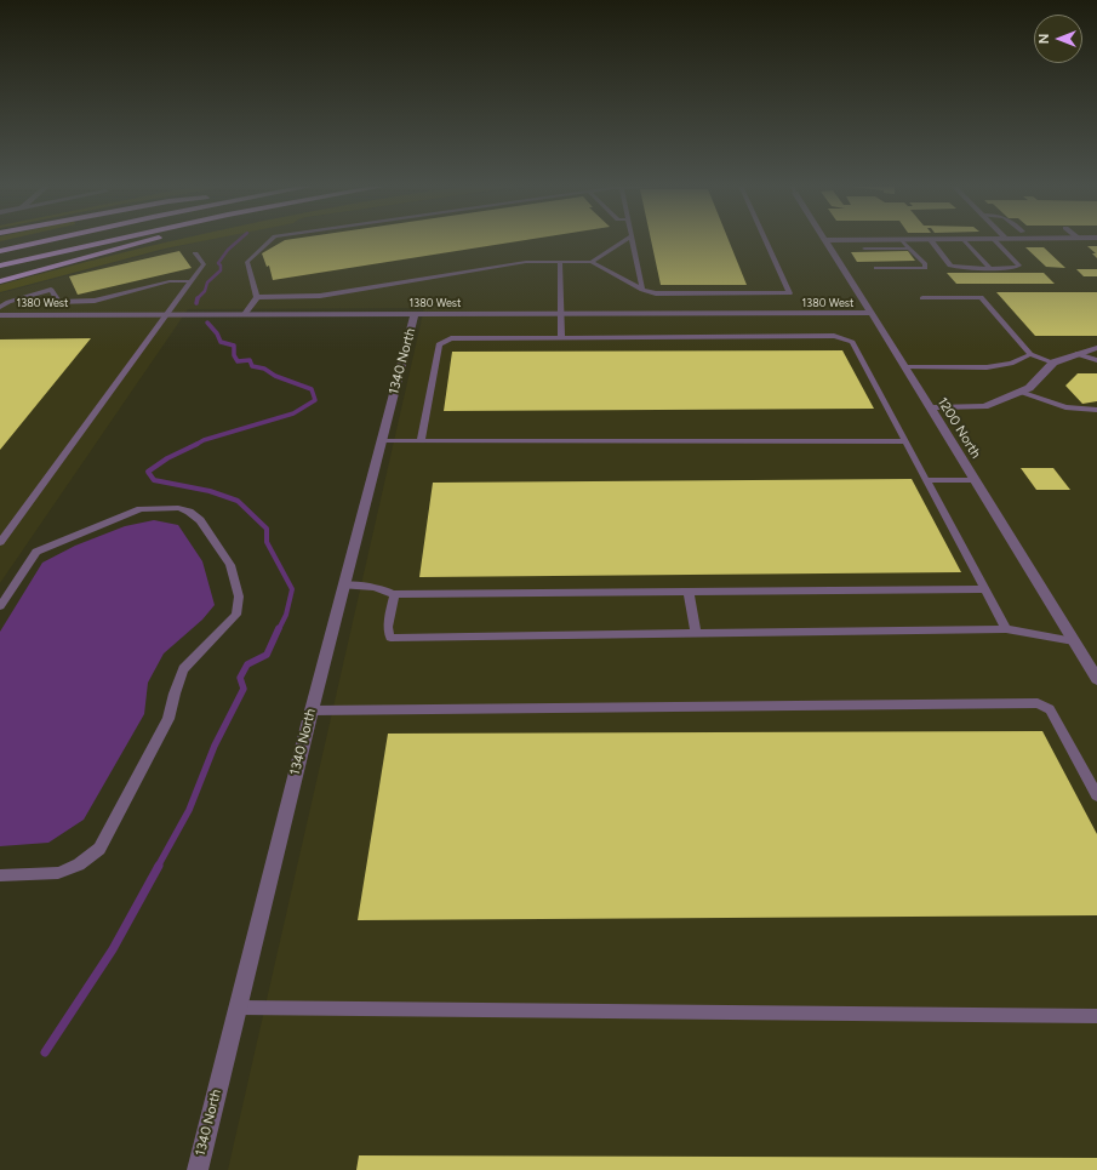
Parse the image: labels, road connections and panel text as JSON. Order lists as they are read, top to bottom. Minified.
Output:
{"streets":{"street":["1380 West","1340 North","1200 North"]},"crossings":[["1380 West","1340 North"],["1380 West","1200 North"]],"north":"left"}
